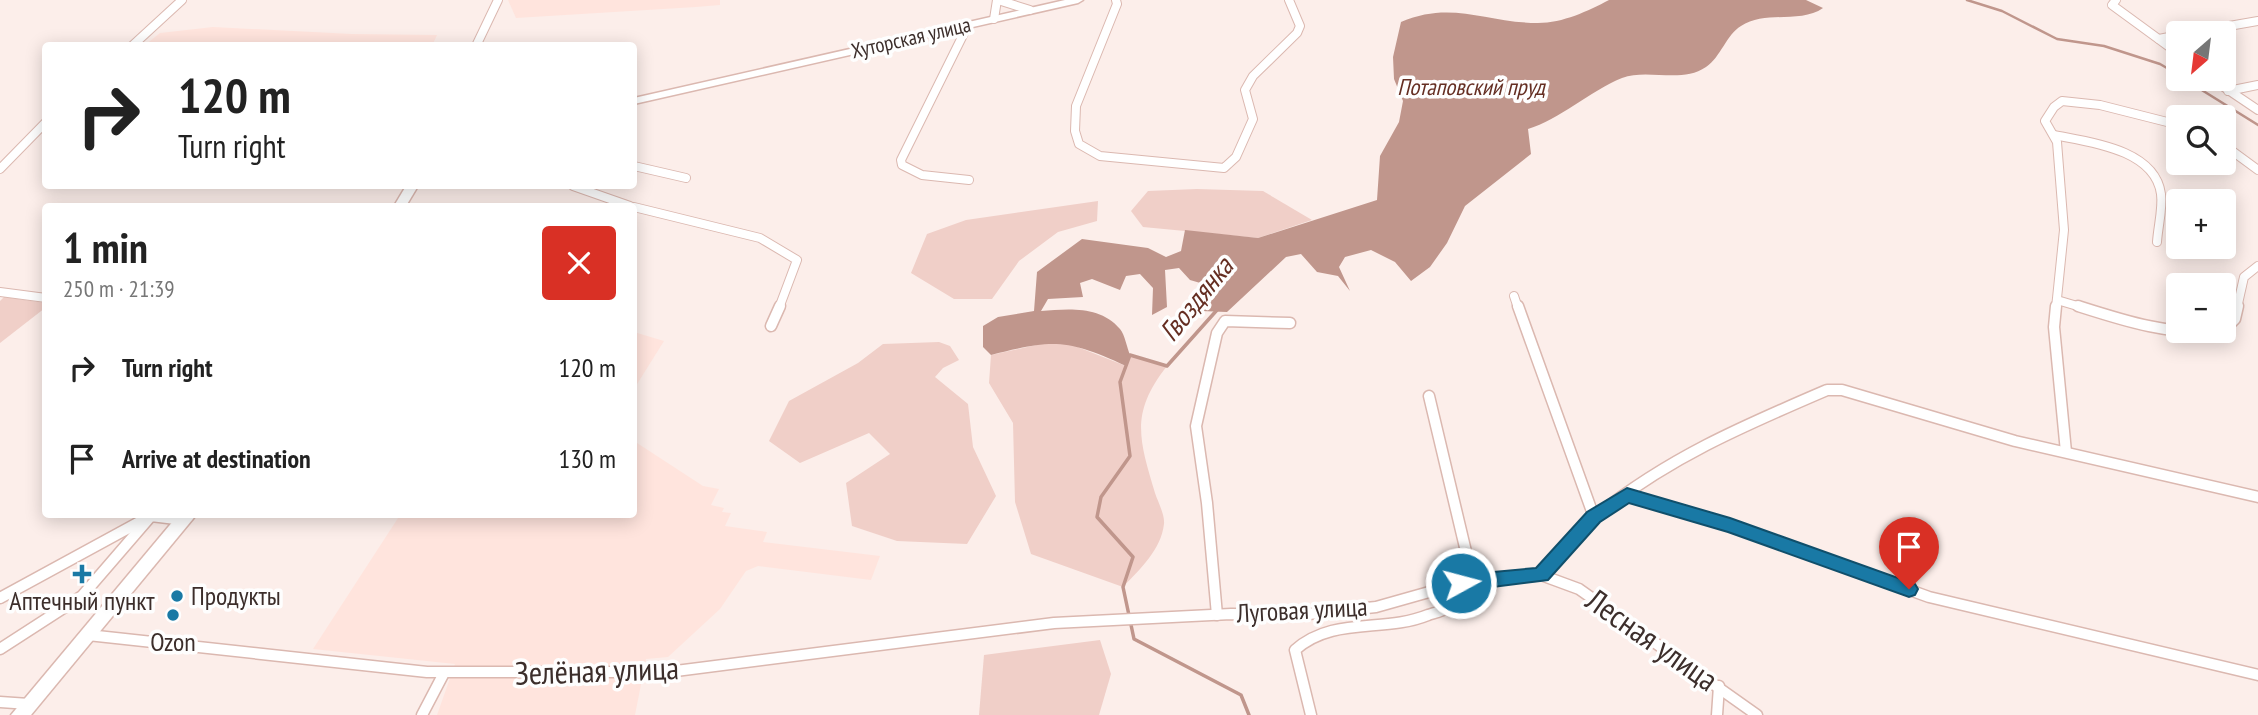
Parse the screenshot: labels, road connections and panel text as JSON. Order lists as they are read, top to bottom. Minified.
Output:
{"streets":{"main road":["Хуторская улица"],"street":["Луговая улица","Лесная улица","Зелёная улица"]},"crossings":[["Луговая улица","Лесная улица"],["Луговая улица","Зелёная улица"]],"water":["Потаповский пруд","Гвоздянка"],"places":{"health":["Аптечный пункт"],"other":["Продукты","Ozon"]},"north":"bottom left","page":{"map_buttons":["+","−"],"turn":["120 m","Turn right"],"heading":["1 min","250 m · 21:39"],"list":[{"name":"Turn right","value":"120 m"},{"name":"Arrive at destination","value":"130 m"}]}}
